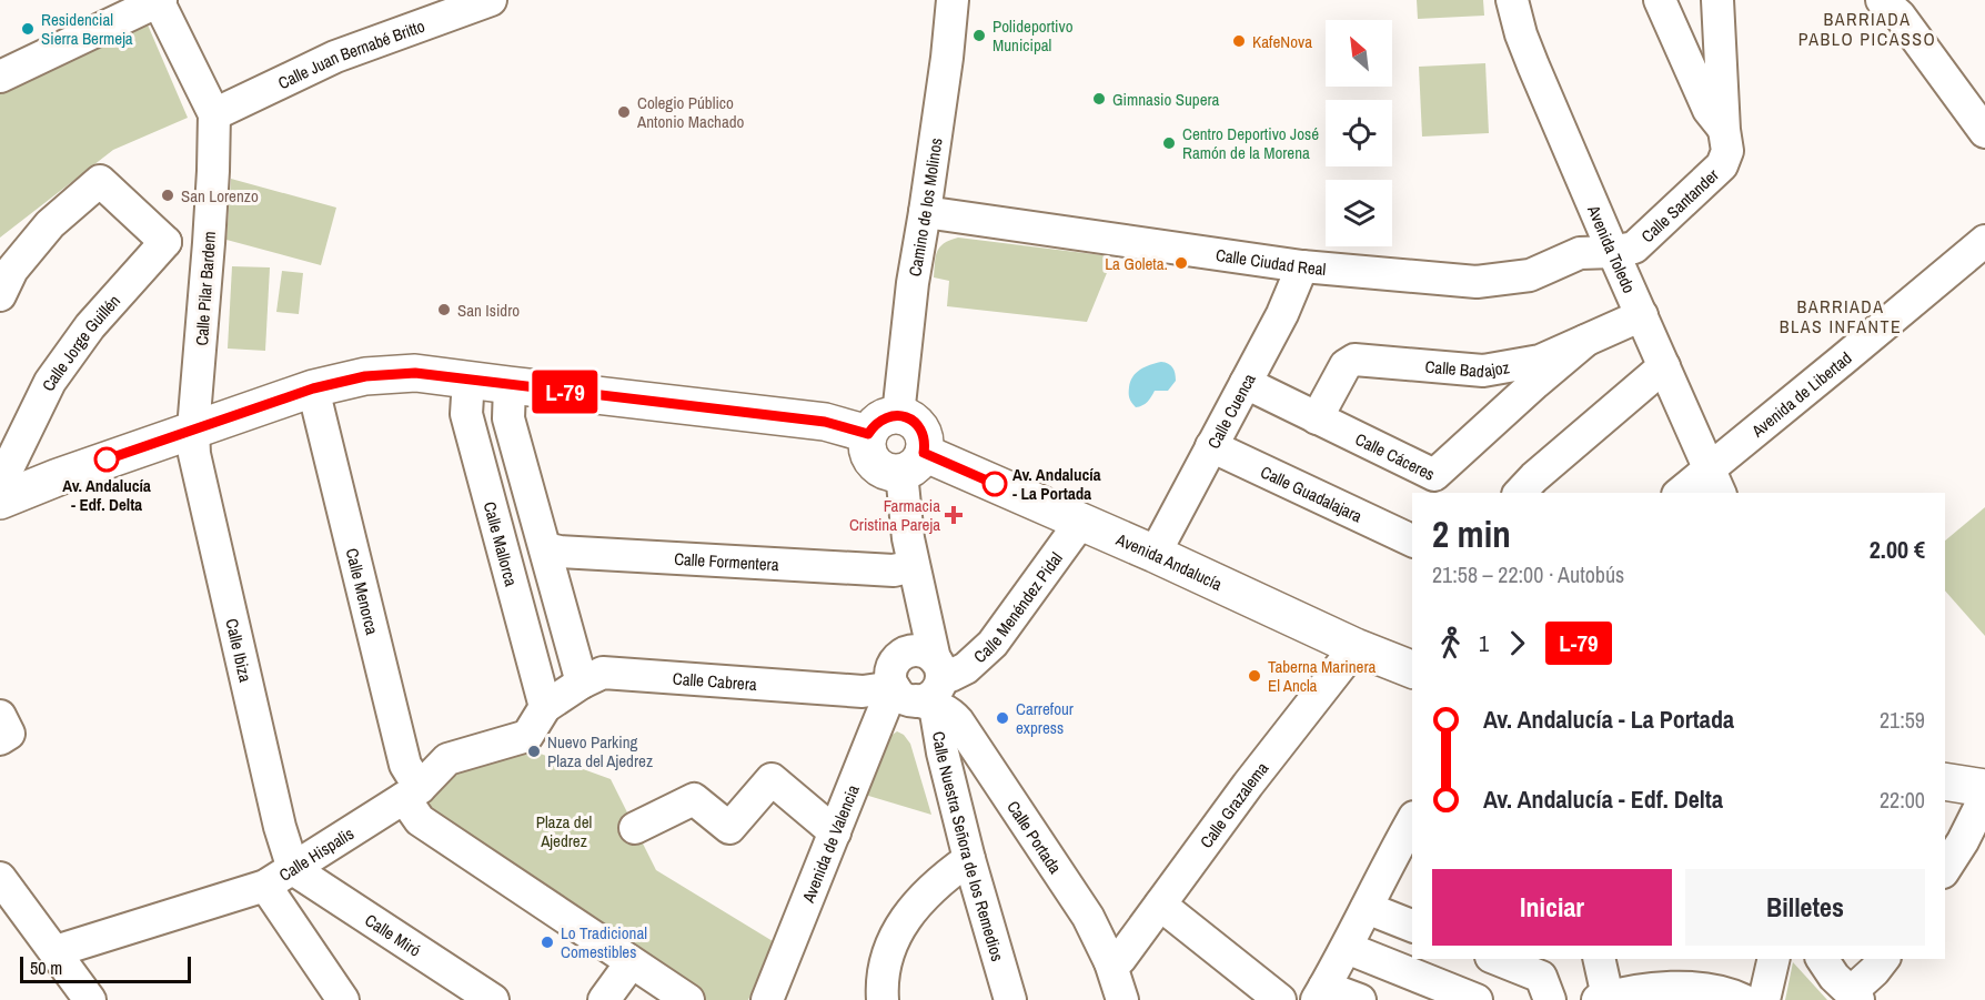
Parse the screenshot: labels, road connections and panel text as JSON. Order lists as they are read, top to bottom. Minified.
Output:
{"streets":{"main road":["Avenida Andalucía"],"street":["Calle Juan Bernabé Britto","Calle Santander","Camino de los Molinos","Avenida Toledo","Calle Ciudad Real","Calle Pilar Bardem","Calle Jorge Guillén","Calle Badajoz","Avenida de Libertad","Calle Cuenca","Calle Cáceres","Calle Guadalajara","Calle Mallorca","Calle Formentera","Calle Menorca","Calle Menéndez Pidal","Calle Ibiza","Calle Cabrera","Calle Grazalema","Calle Portada","Avenida de Valencia","Calle Nuestra Señora de los Remedios","Calle Hispalis","Calle Miró"]},"crossings":[["Calle Juan Bernabé Britto","Calle Pilar Bardem"],["Calle Santander","Avenida Toledo"],["Calle Santander","Calle Ciudad Real"],["Camino de los Molinos","Calle Ciudad Real"],["Camino de los Molinos","Avenida Andalucía"],["Avenida Toledo","Calle Ciudad Real"],["Avenida Toledo","Calle Badajoz"],["Avenida Toledo","Avenida de Libertad"],["Calle Ciudad Real","Calle Cuenca"],["Calle Pilar Bardem","Calle Ibiza"],["Calle Badajoz","Calle Cáceres"],["Calle Cuenca","Calle Cáceres"],["Calle Cuenca","Calle Guadalajara"],["Calle Cuenca","Avenida Andalucía"],["Calle Mallorca","Calle Cabrera"],["Calle Mallorca","Calle Hispalis"],["Avenida Andalucía","Calle Menéndez Pidal"],["Avenida Andalucía","Calle Grazalema"],["Calle Menorca","Calle Hispalis"],["Calle Menéndez Pidal","Calle Cabrera"],["Calle Menéndez Pidal","Calle Portada"],["Calle Menéndez Pidal","Avenida de Valencia"],["Calle Menéndez Pidal","Calle Nuestra Señora de los Remedios"],["Calle Ibiza","Calle Hispalis"],["Calle Ibiza","Calle Miró"],["Calle Cabrera","Calle Portada"],["Calle Cabrera","Avenida de Valencia"],["Calle Cabrera","Calle Nuestra Señora de los Remedios"],["Calle Cabrera","Calle Hispalis"],["Calle Grazalema","Calle Portada"],["Calle Portada","Avenida de Valencia"],["Calle Portada","Calle Nuestra Señora de los Remedios"],["Avenida de Valencia","Calle Nuestra Señora de los Remedios"],["Calle Hispalis","Calle Miró"]],"districts":["BARRIADA PABLO PICASSO","BARRIADA BLAS INFANTE"],"parks":["Plaza del Ajedrez"],"places":{"other":["Residencial Sierra Bermeja","Polideportivo Municipal","KafeNova","Gimnasio Supera","Colegio Público Antonio Machado","Centro Deportivo José Ramón de la Morena","San Lorenzo","La Goleta.","San Isidro","Av. Andalucía - Edf. Delta","Av. Andalucía - La Portada","Taberna Marinera El Ancla","Carrefour express","Nuevo Parking Plaza del Ajedrez","Lo Tradicional Comestibles"],"health":["Farmacia Cristina Pareja"]},"lines":["bus line L-79"],"scale_bar":"50 m","north":"top left","page":{"on_map":"L-79","heading":["2 min","21:58 – 22:00 · Autobús","2.00 €"],"legs":["1","L-79"],"list":[{"name":"Av. Andalucía - La Portada","value":"21:59"},{"name":"Av. Andalucía - Edf. Delta","value":"22:00"}],"buttons":["Iniciar","Billetes"],"scale":"50 m"}}
